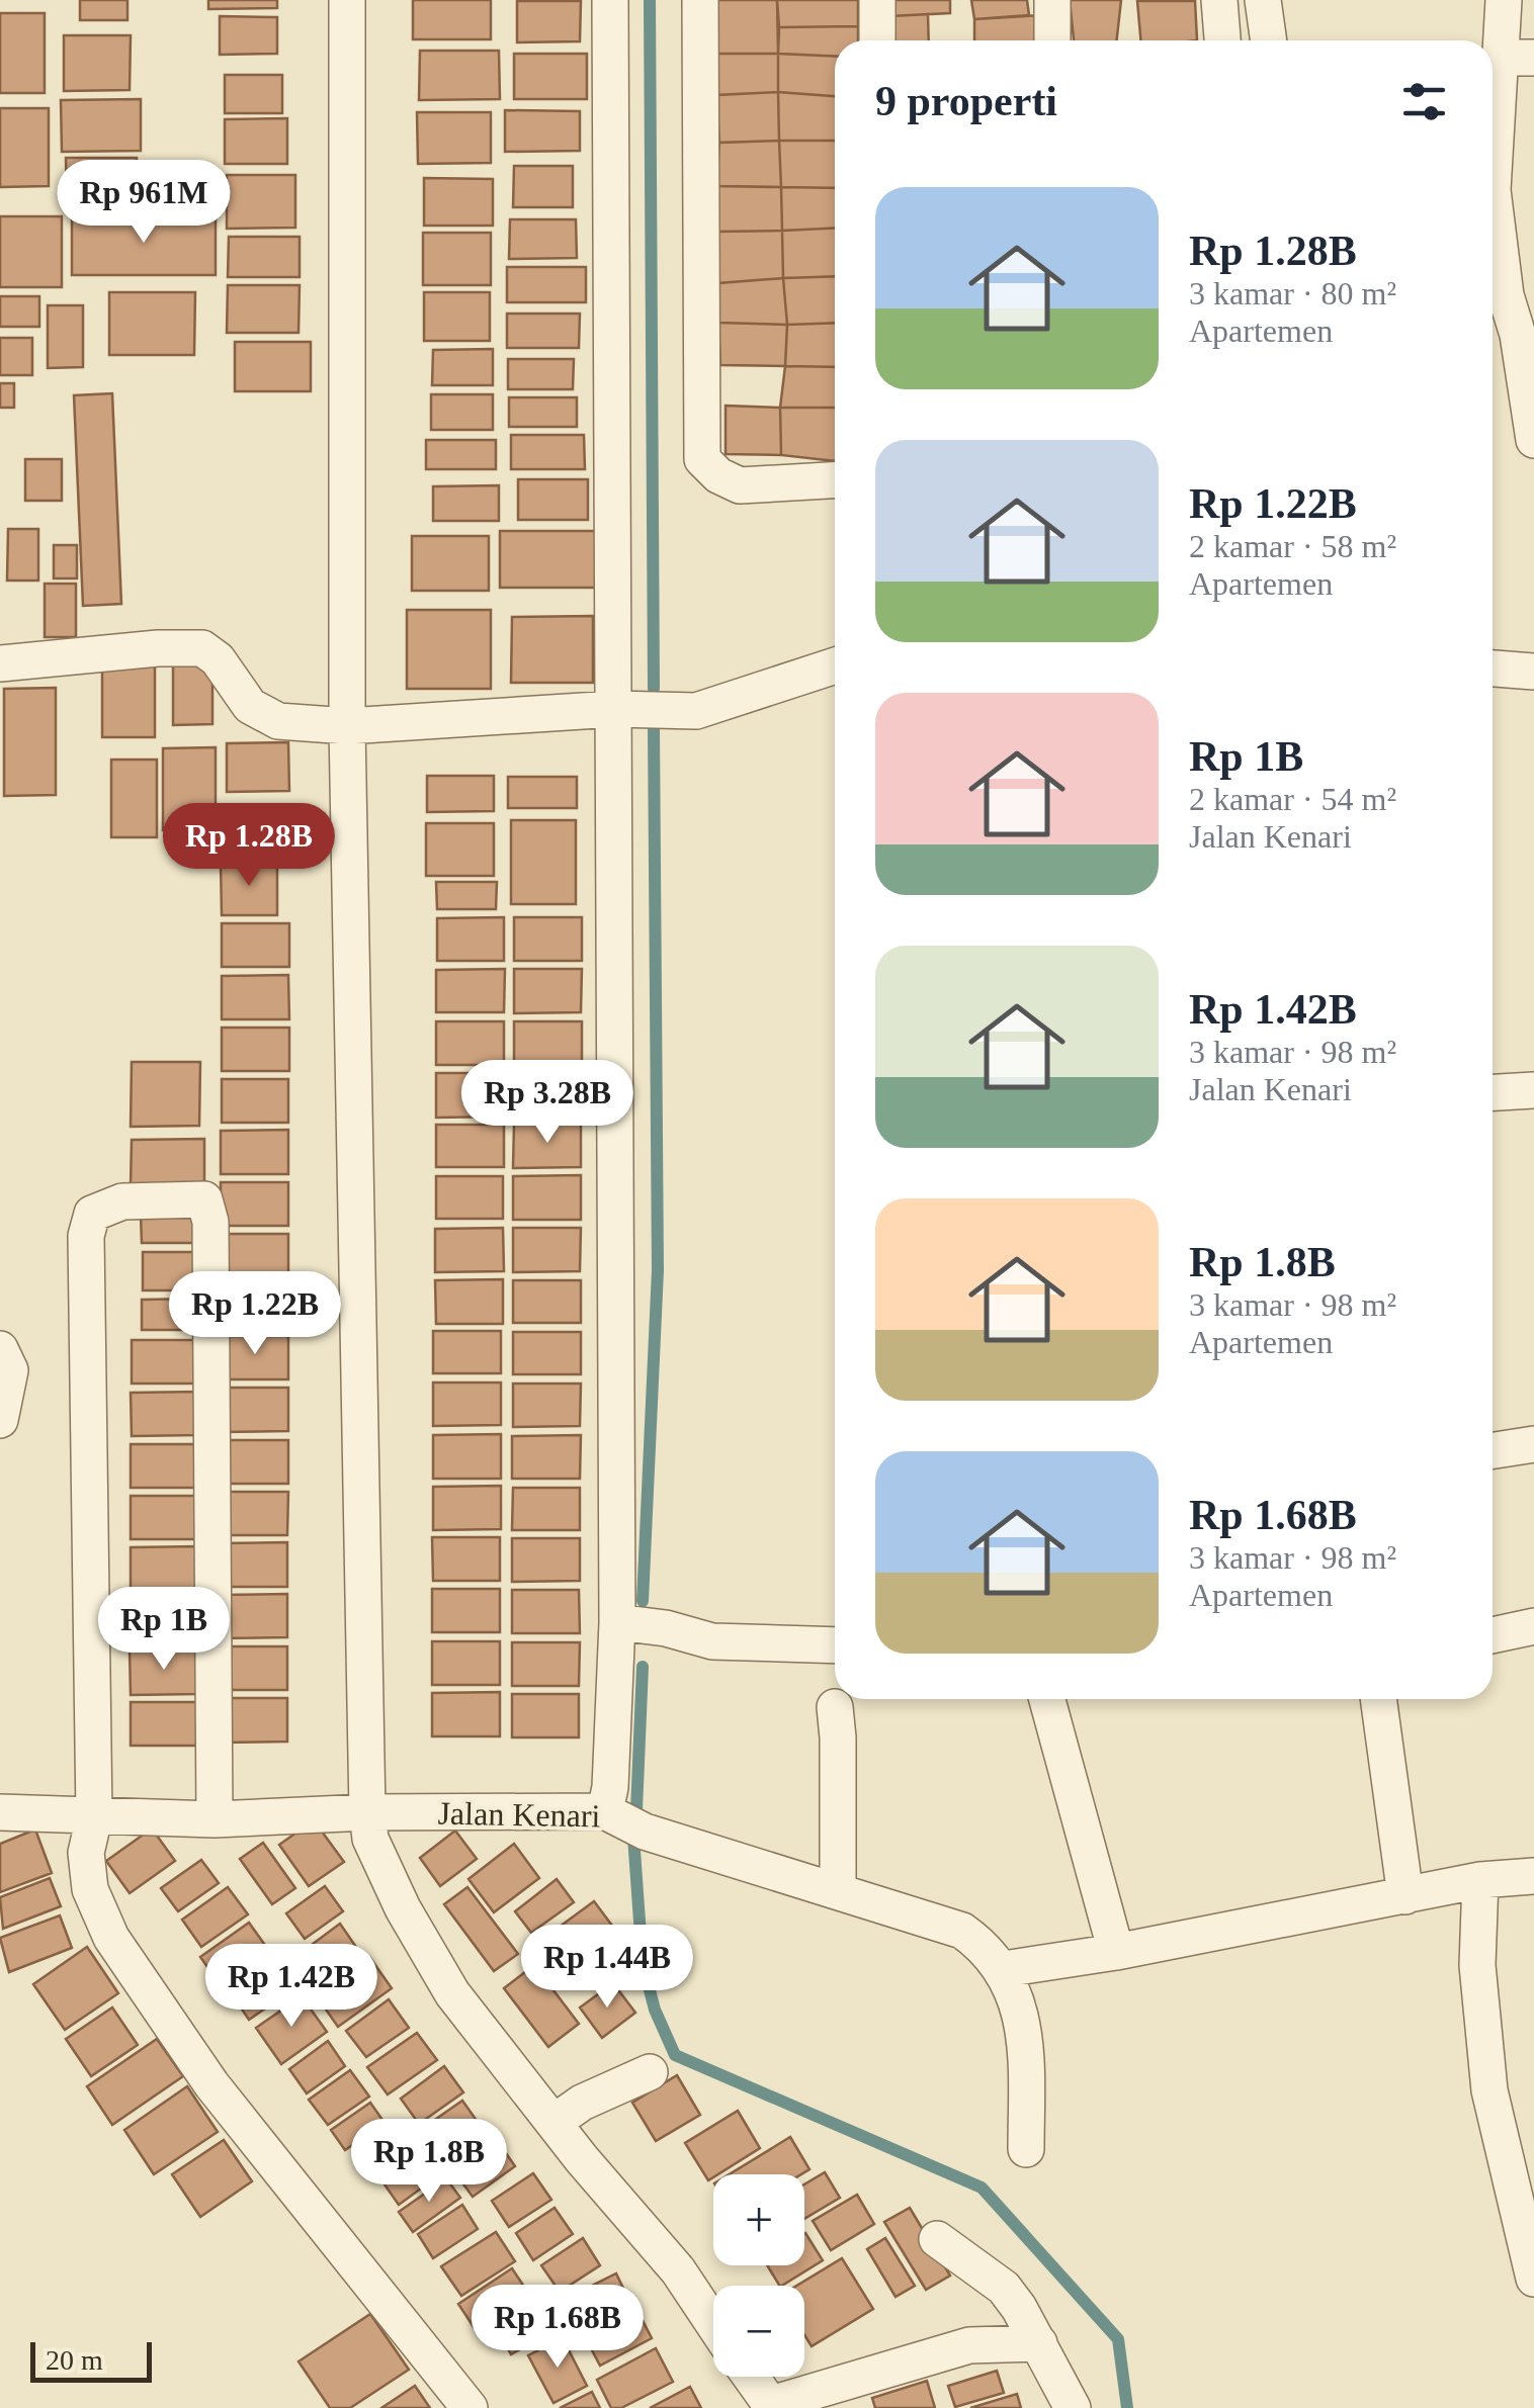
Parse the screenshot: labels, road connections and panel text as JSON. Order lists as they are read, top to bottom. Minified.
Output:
{"streets":{"street":["Jalan Kenari"]},"scale_bar":"20 m","page":{"heading":"9 properti","price":["Rp 961M","Rp 1.28B","Rp 3.28B","Rp 1.22B","Rp 1B","Rp 1.44B","Rp 1.42B","Rp 1.8B","Rp 1.68B"],"list":[{"name":"Rp 1.28B","note":"3 kamar · 80 m² · Apartemen"},{"name":"Rp 1.22B","note":"2 kamar · 58 m² · Apartemen"},{"name":"Rp 1B","note":"2 kamar · 54 m² · Jalan Kenari"},{"name":"Rp 1.42B","note":"3 kamar · 98 m² · Jalan Kenari"},{"name":"Rp 1.8B","note":"3 kamar · 98 m² · Apartemen"},{"name":"Rp 1.68B","note":"3 kamar · 98 m² · Apartemen"}],"map_buttons":["+","−"],"scale":"20 m"}}
